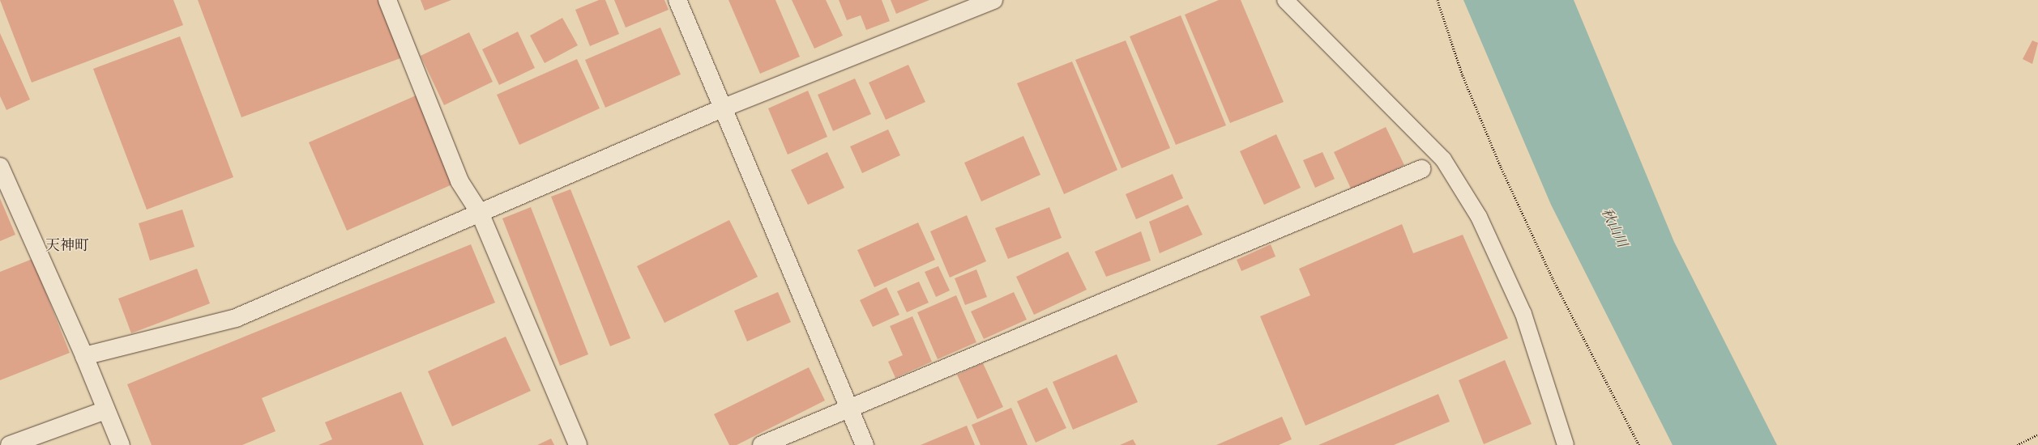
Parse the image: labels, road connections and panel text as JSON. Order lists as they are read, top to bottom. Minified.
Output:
{"districts":["天神町"],"water":["秋山川"]}
